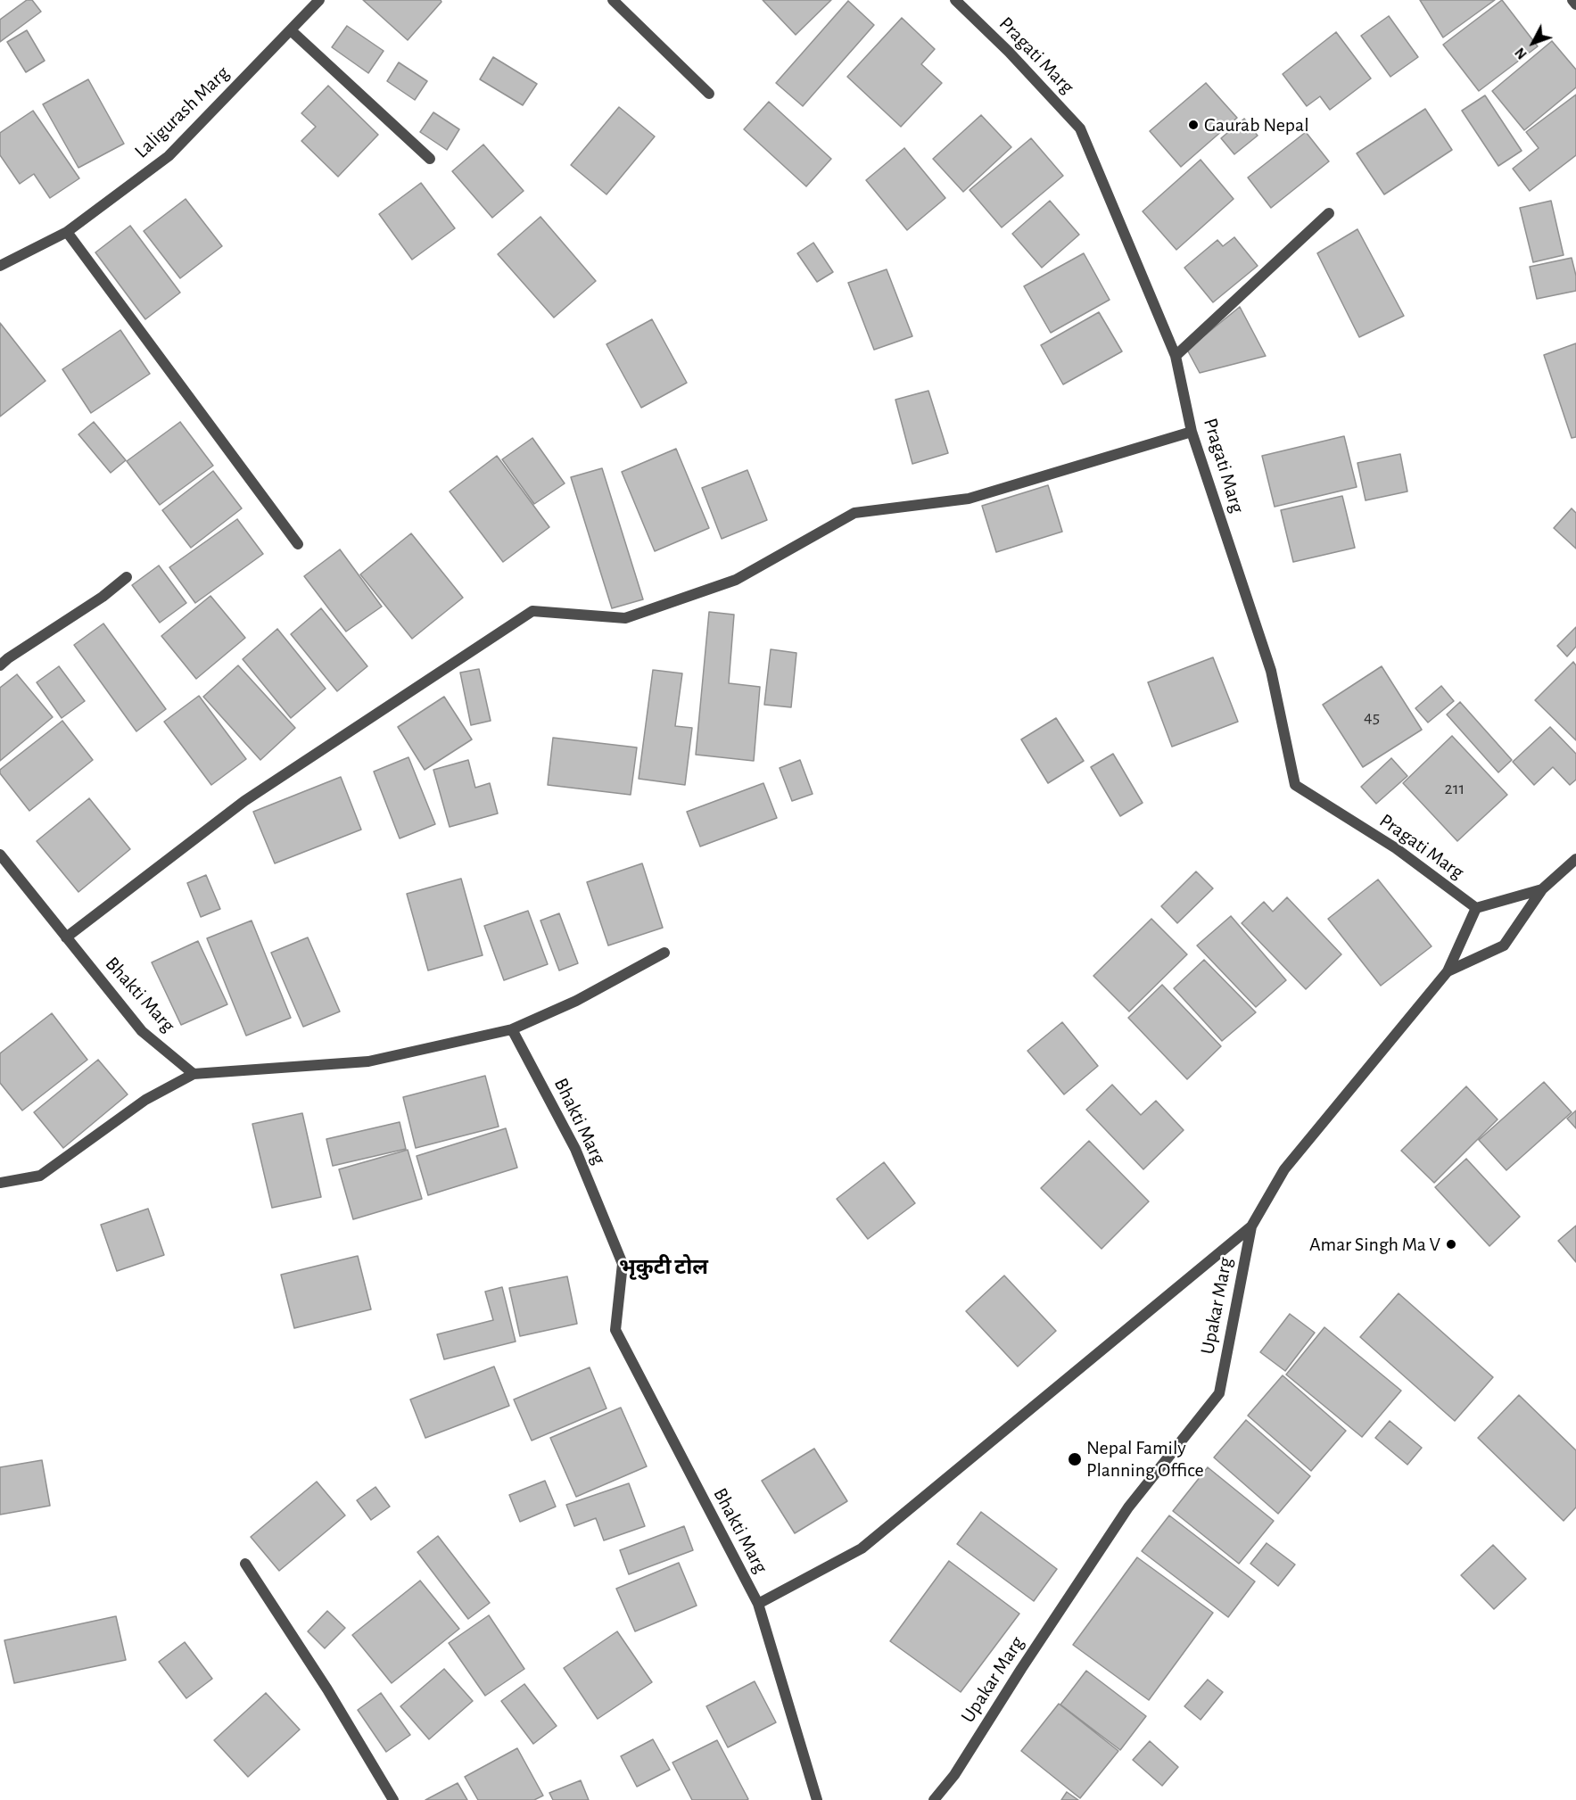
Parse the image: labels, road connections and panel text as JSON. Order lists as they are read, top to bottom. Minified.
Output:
{"streets":{"street":["Pragati Marg","Laligurash Marg","Bhakti Marg","Upakar Marg"]},"districts":["भृकुटी टोल"],"places":["Gaurab Nepal","Amar Singh Ma V","Nepal Family Planning Office"],"house_numbers":["45","211"],"north":"bottom left"}
